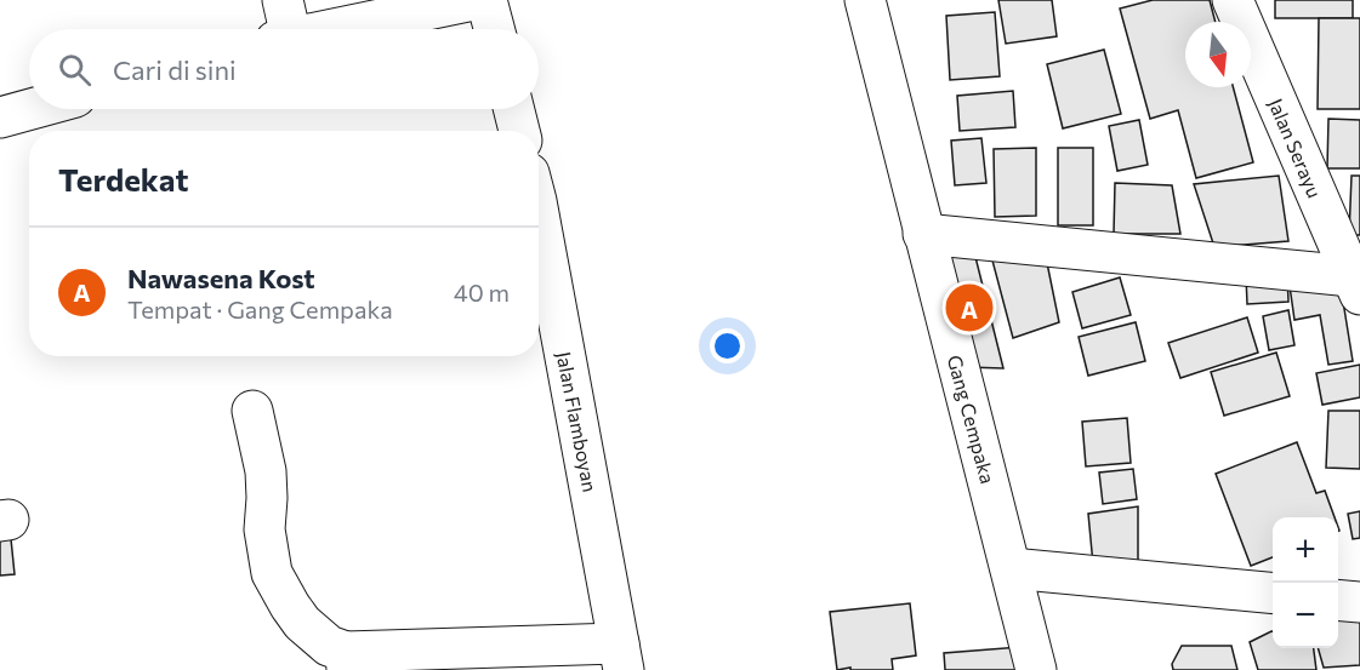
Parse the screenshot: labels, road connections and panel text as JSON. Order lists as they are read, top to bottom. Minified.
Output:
{"streets":{"street":["Jalan Serayu","Gang Cempaka","Jalan Flamboyan"]},"north":"bottom","page":{"search":"Cari di sini","heading":"Terdekat","list":[{"mark":"A","name":"Nawasena Kost","note":"Tempat · Gang Cempaka","value":"40 m"}],"pins":"A","map_buttons":["+","−"]}}
